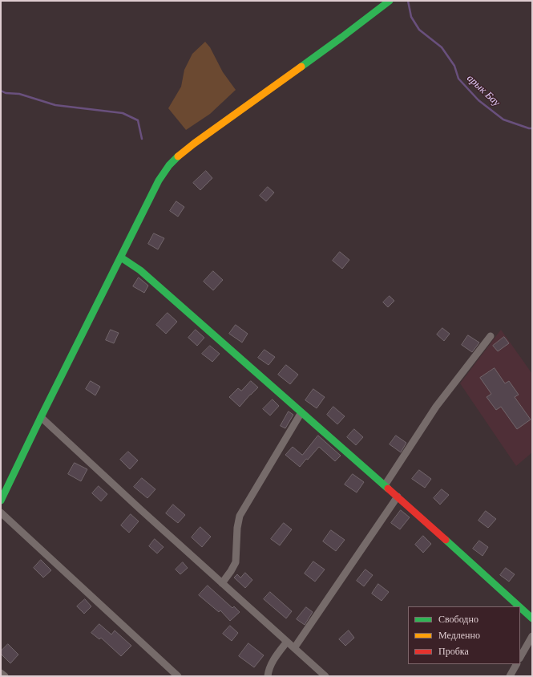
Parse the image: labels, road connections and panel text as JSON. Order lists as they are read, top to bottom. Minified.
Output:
{"water":["арык Бау"],"legend":["Свободно","Медленно","Пробка"]}
